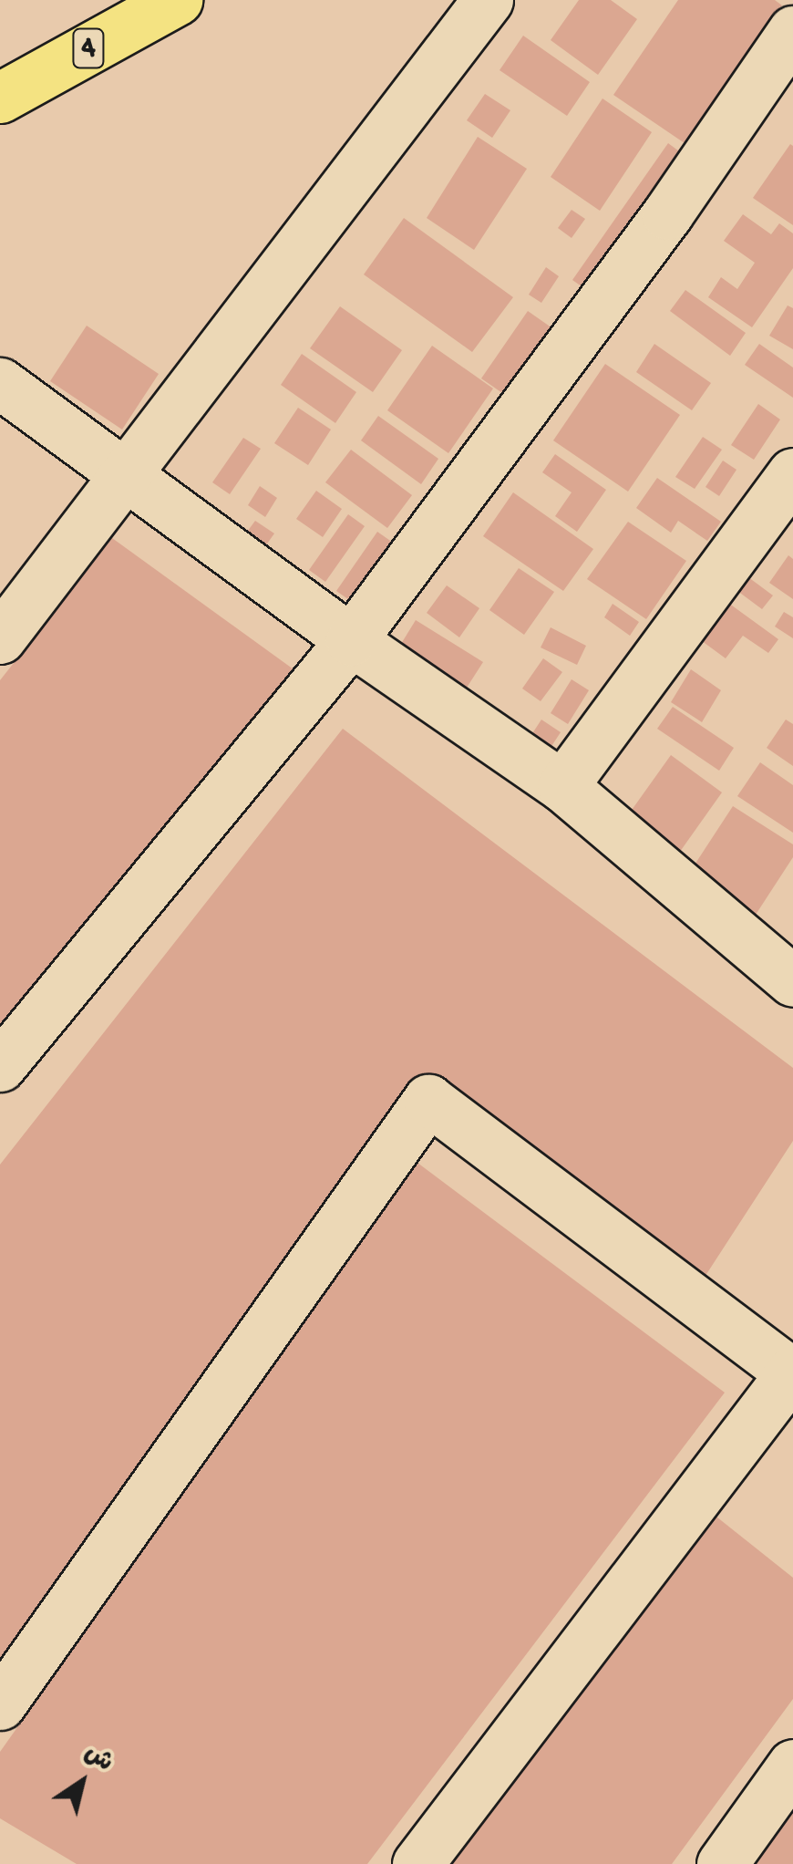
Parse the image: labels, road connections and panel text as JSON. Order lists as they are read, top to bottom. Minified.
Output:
{"streets":{"highway":["4"]},"north":"top right"}
